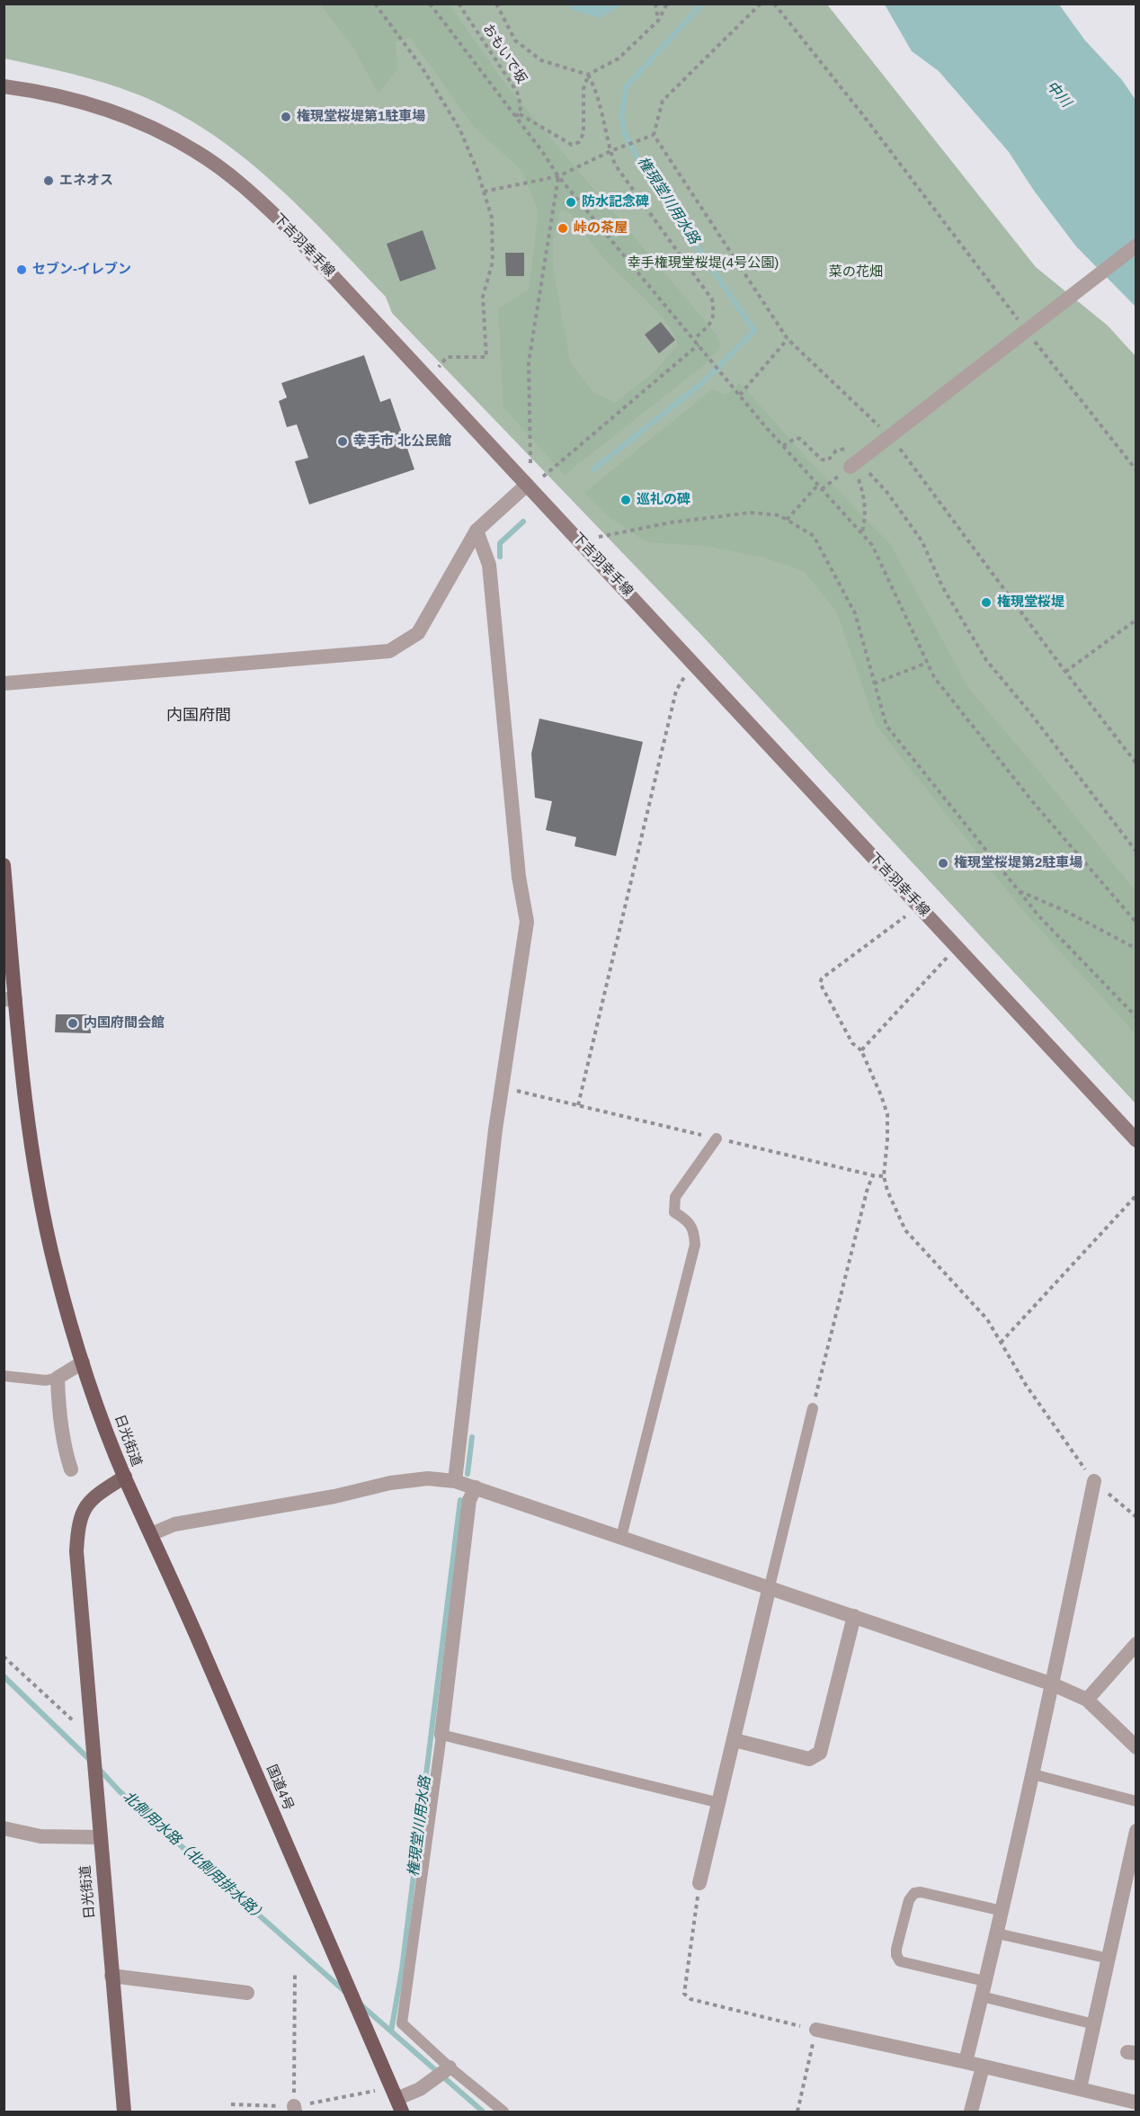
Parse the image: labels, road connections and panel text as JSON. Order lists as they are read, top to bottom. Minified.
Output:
{"streets":{"highway":["日光街道","国道4号"],"main road":["下吉羽幸手線"],"path":["おもいで坂"]},"crossings":[["日光街道","国道4号"]],"districts":["内国府間"],"water":["中川","権現堂川用水路","北側用水路（北側用排水路）"],"parks":["幸手権現堂桜堤(4号公園)","菜の花畑"],"places":["権現堂桜堤第1駐車場","エネオス","防水記念碑","峠の茶屋","セブン-イレブン","幸手市 北公民館","巡礼の碑","権現堂桜堤","権現堂桜堤第2駐車場","内国府間会館"]}
